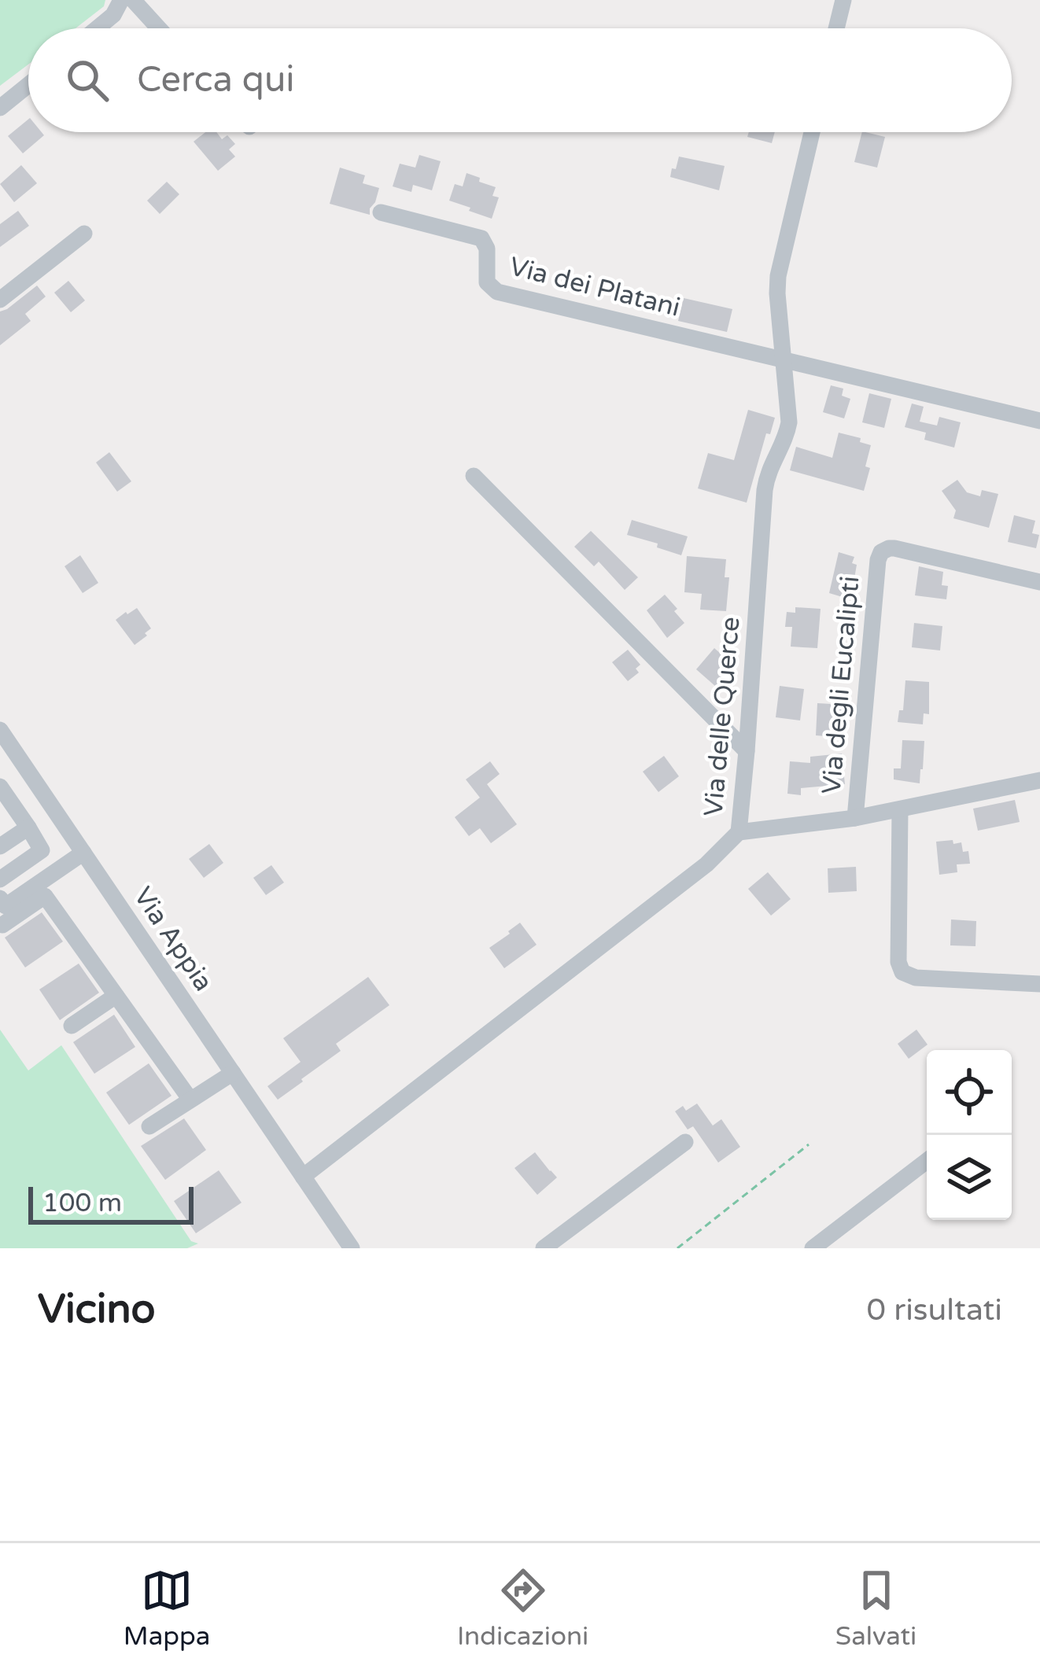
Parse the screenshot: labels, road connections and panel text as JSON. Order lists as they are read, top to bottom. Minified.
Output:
{"streets":{"street":["Via dei Platani","Via degli Eucalipti","Via delle Querce","Via Appia"]},"crossings":[["Via dei Platani","Via delle Querce"],["Via delle Querce","Via Appia"]],"scale_bar":"100 m","page":{"search":"Cerca qui","scale":"100 m","heading":["Vicino","0 risultati"],"nav":["Mappa","Indicazioni","Salvati"]}}
